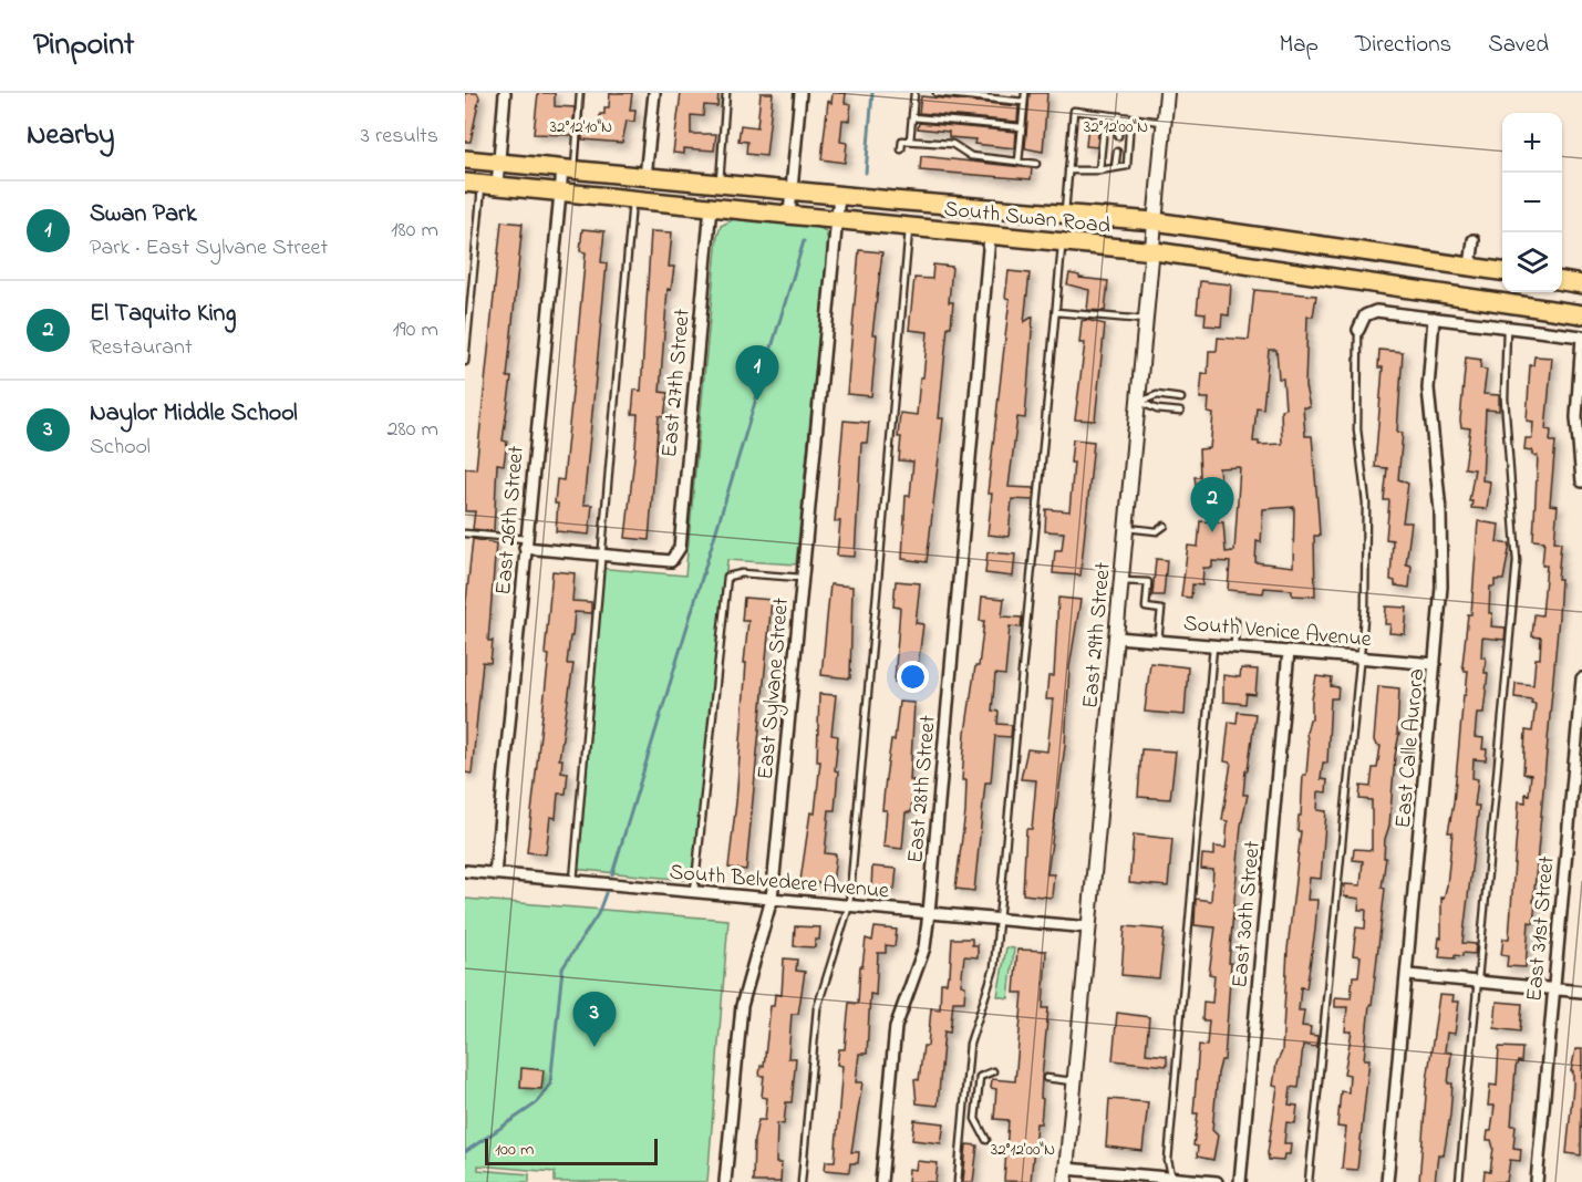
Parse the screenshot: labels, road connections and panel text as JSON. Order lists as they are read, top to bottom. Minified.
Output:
{"streets":{"main road":["South Swan Road"],"street":["East 27th Street","East 26th Street","South Venice Avenue","East 29th Street","East Sylvane Street","East Calle Aurora","East 28th Street","South Belvedere Avenue","East 30th Street","East 31st Street"]},"crossings":[["South Swan Road","East 27th Street"],["South Swan Road","East 26th Street"],["South Swan Road","East 29th Street"],["South Swan Road","East Sylvane Street"],["South Swan Road","East 28th Street"],["East 26th Street","South Belvedere Avenue"],["South Venice Avenue","East 29th Street"],["South Venice Avenue","East Calle Aurora"],["South Venice Avenue","East 30th Street"],["East 29th Street","South Belvedere Avenue"],["East Sylvane Street","South Belvedere Avenue"],["East 28th Street","South Belvedere Avenue"]],"scale_bar":"100 m","page":{"header":"Pinpoint","nav":["Map","Directions","Saved"],"heading":["Nearby","3 results"],"map_buttons":["+","−"],"list":[{"mark":"1","name":"Swan Park","note":"Park · East Sylvane Street","value":"180 m"},{"mark":"2","name":"El Taquito King","note":"Restaurant","value":"190 m"},{"mark":"3","name":"Naylor Middle School","note":"School","value":"280 m"}],"pins":["1","2","3"],"scale":"100 m"},"coordinates":["32°12'10\"N","32°12'00\"N"]}
